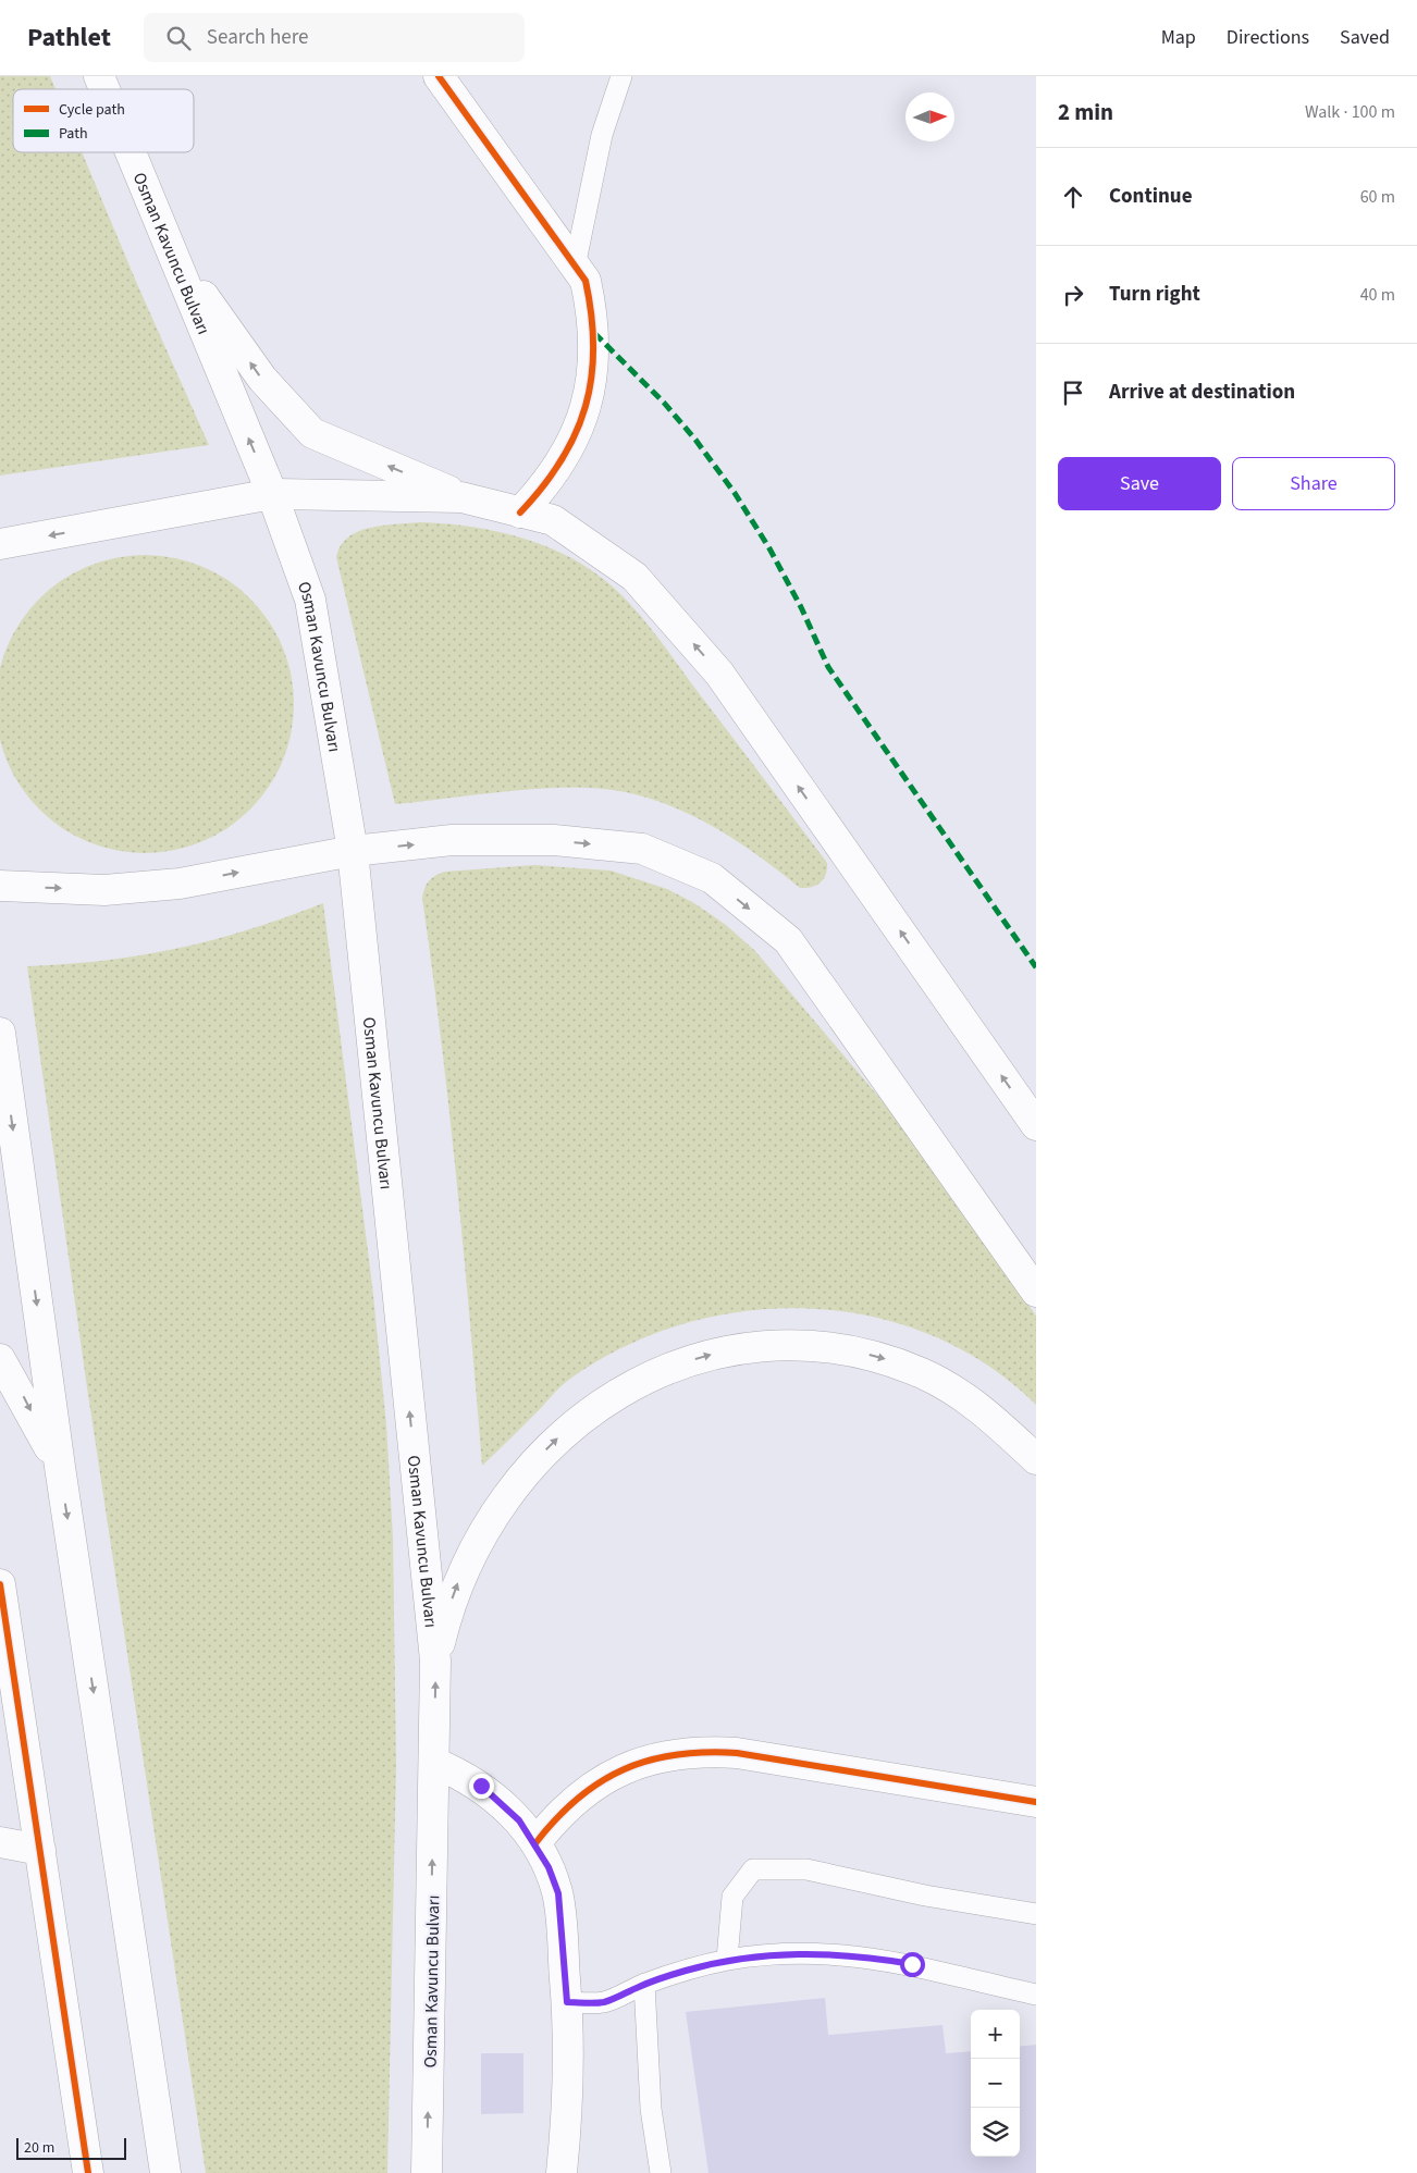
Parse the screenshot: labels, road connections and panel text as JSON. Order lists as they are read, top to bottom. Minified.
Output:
{"streets":{"main road":["Osman Kavuncu Bulvarı"]},"one_way":["Osman Kavuncu Bulvarı"],"legend":["Cycle path","Path"],"scale_bar":"20 m","north":"right","page":{"header":"Pathlet","search":"Search here","nav":["Map","Directions","Saved"],"heading":["2 min","Walk · 100 m"],"list":[["Continue","60 m"],["Turn right","40 m"],"Arrive at destination"],"buttons":["Save","Share"],"map_buttons":["+","−"],"scale":"20 m"}}
